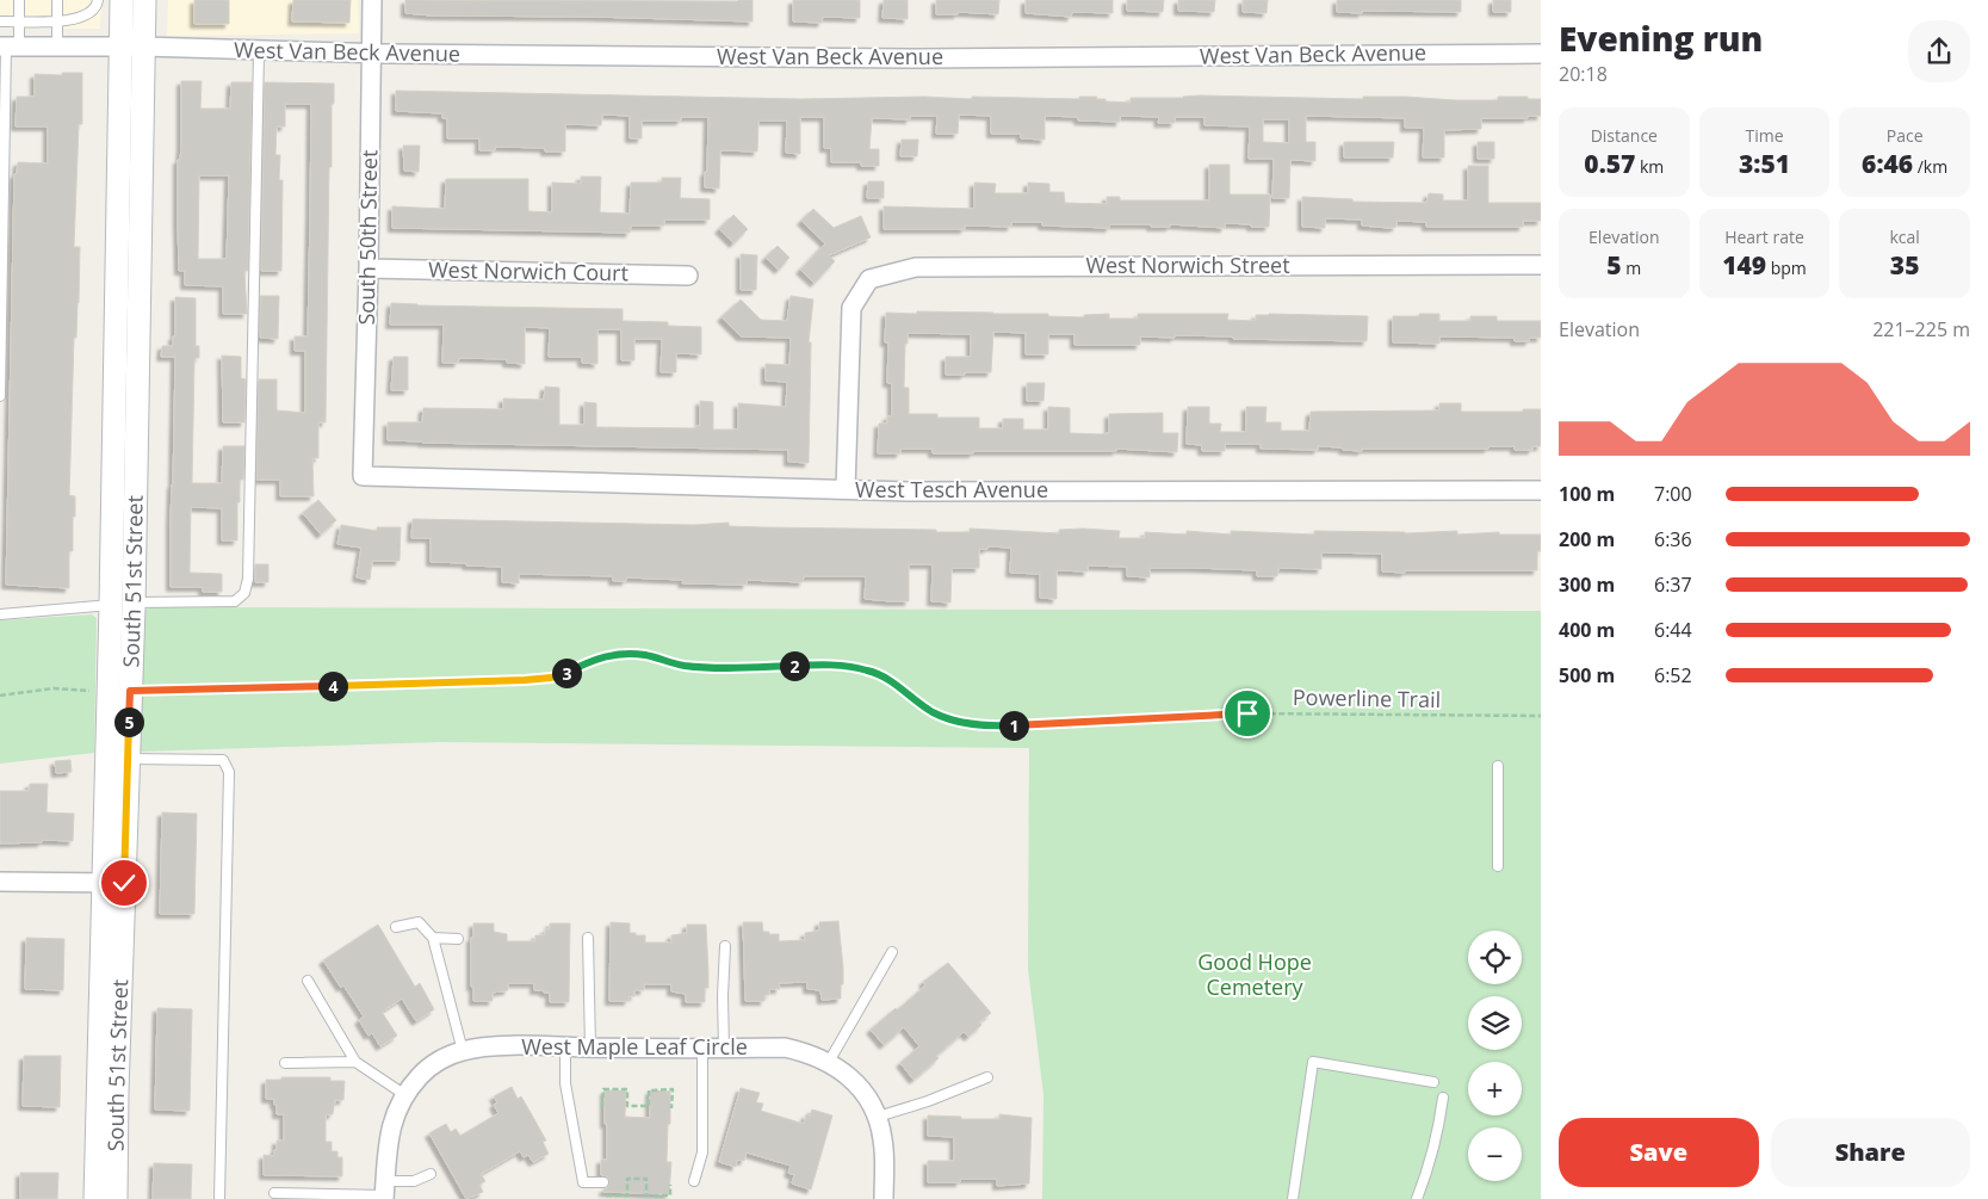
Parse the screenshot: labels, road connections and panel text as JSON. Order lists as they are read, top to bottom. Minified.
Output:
{"streets":{"street":["West Van Beck Avenue","South 50th Street","West Norwich Street","West Norwich Court","West Tesch Avenue","South 51st Street","West Maple Leaf Circle"],"path":["Powerline Trail"]},"crossings":[["West Van Beck Avenue","South 50th Street"],["West Van Beck Avenue","South 51st Street"],["South 50th Street","West Norwich Court"],["South 50th Street","West Tesch Avenue"],["West Norwich Street","West Tesch Avenue"],["South 51st Street","Powerline Trail"]],"parks":["Good Hope Cemetery"],"page":{"heading":["Evening run","20:18"],"stats":[["Distance","0.57 km"],["Time","3:51"],["Pace","6:46 /km"],["Elevation","5 m"],["Heart rate","149 bpm"],["kcal","35"]],"chart":["Elevation","221–225 m"],"list":[{"name":"100 m","note":"7:00"},{"name":"200 m","note":"6:36"},{"name":"300 m","note":"6:37"},{"name":"400 m","note":"6:44"},{"name":"500 m","note":"6:52"}],"pins":["2","3","4","5","1"],"map_buttons":["+","−"],"buttons":["Save","Share"]}}
